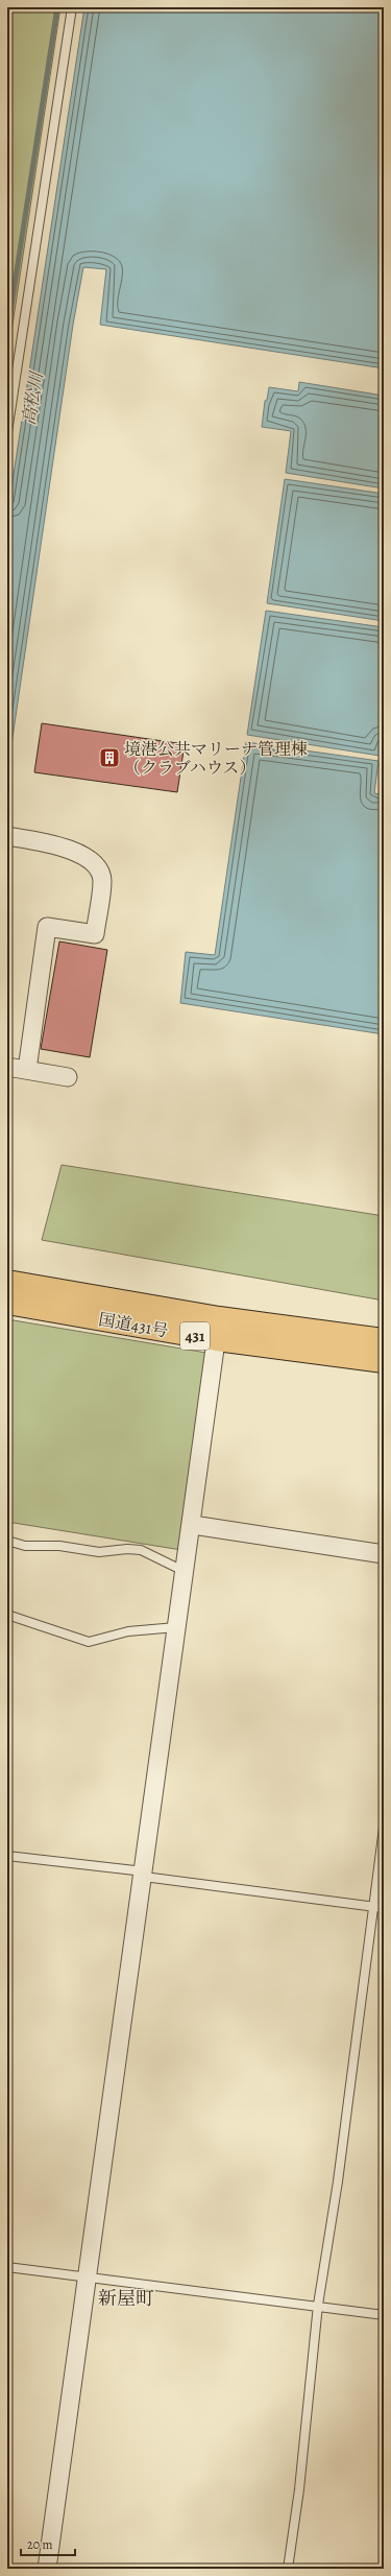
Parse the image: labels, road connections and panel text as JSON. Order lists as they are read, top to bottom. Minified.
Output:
{"streets":{"highway":["国道431号","431"]},"districts":["新屋町"],"water":["高松川"],"places":{"building":["境港公共マリーナ管理棟 （クラブハウス）"]},"scale_bar":"20 m"}
